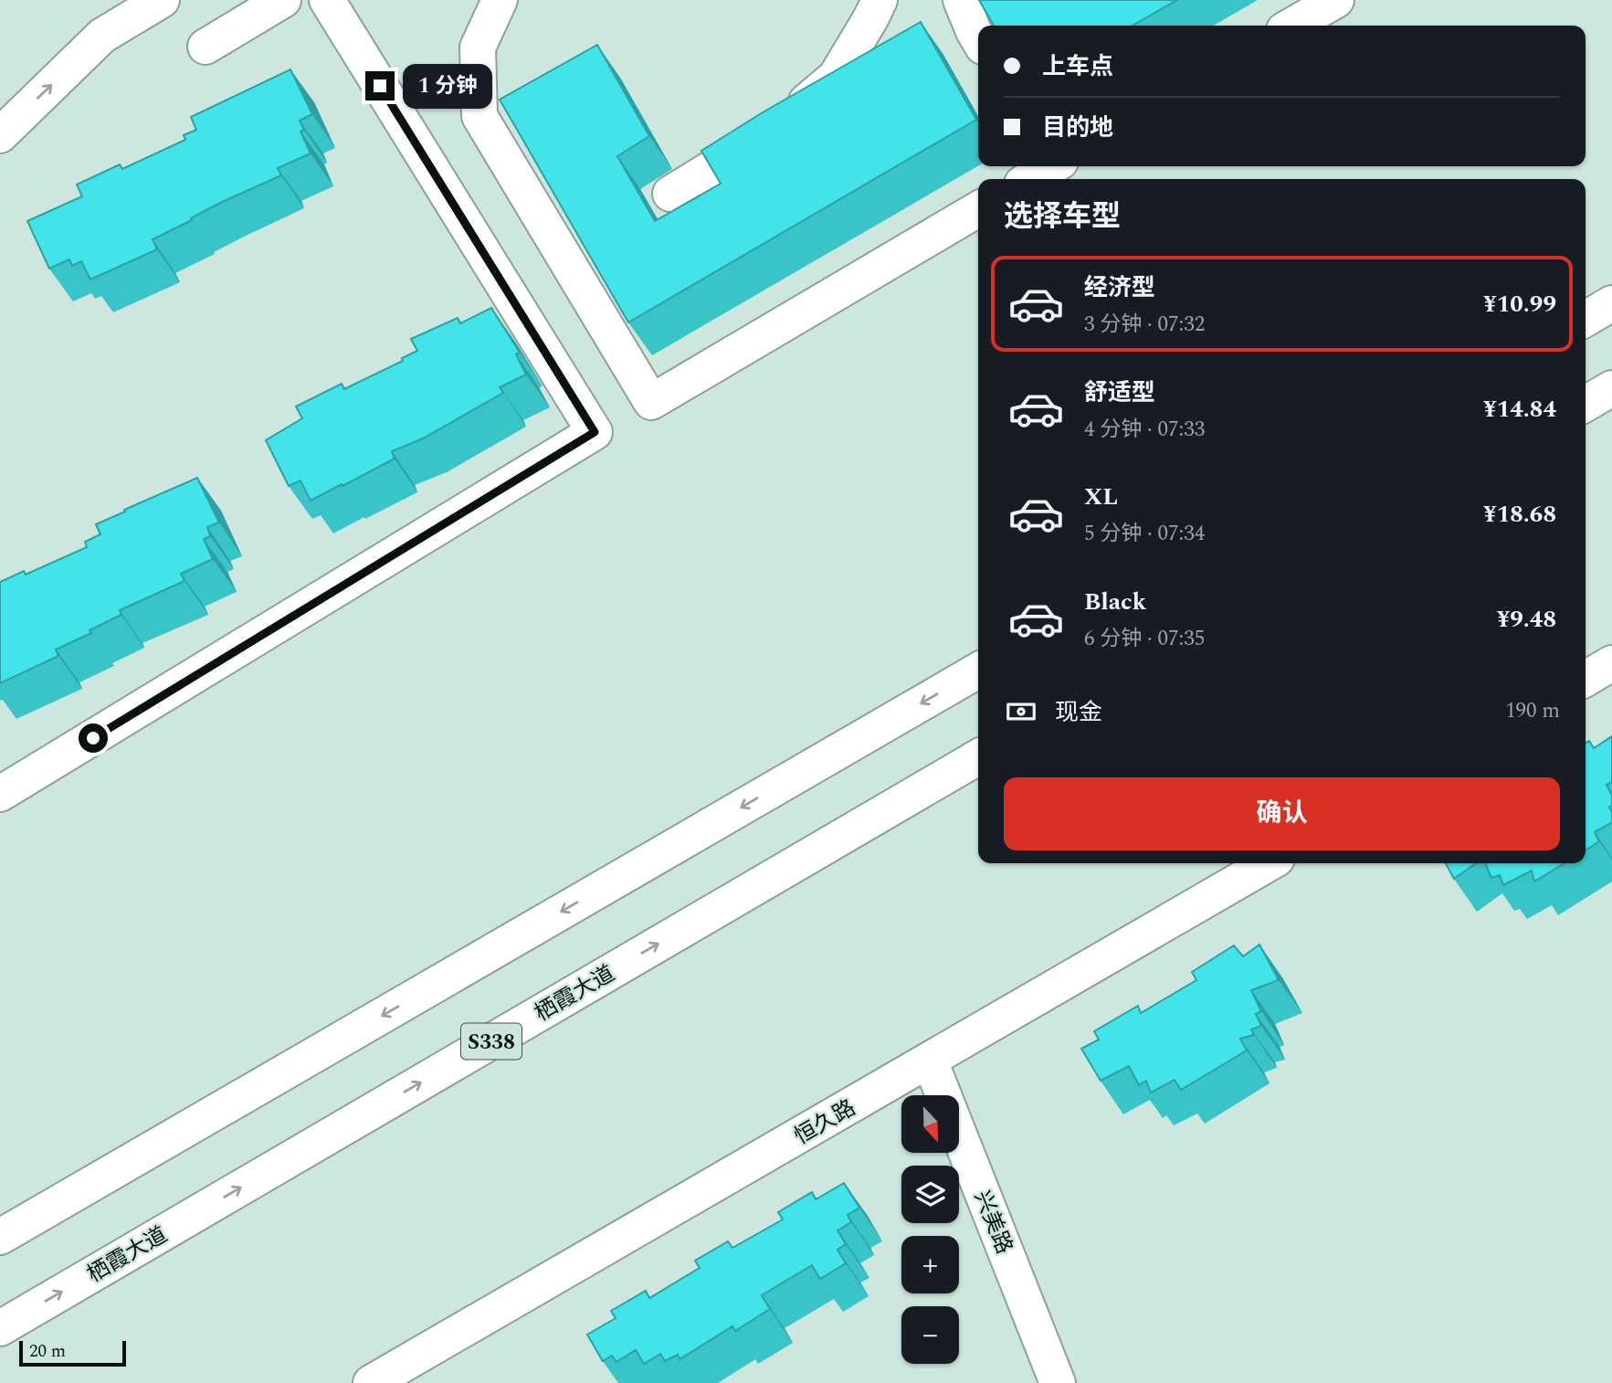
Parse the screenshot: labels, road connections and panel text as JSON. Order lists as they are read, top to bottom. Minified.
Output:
{"streets":{"street":["栖霞大道","S338","恒久路","兴美路"]},"crossings":[["恒久路","兴美路"]],"scale_bar":"20 m","north":"bottom","page":{"banner":["上车点","目的地"],"bubble":"1 分钟","heading":"选择车型","list":[{"name":"经济型","note":"3 分钟 · 07:32","value":"¥10.99"},{"name":"舒适型","note":"4 分钟 · 07:33","value":"¥14.84"},{"name":"XL","note":"5 分钟 · 07:34","value":"¥18.68"},{"name":"Black","note":"6 分钟 · 07:35","value":"¥9.48"}],"pay":["现金","190 m"],"buttons":"确认","map_buttons":["+","−"],"scale":"20 m"}}
